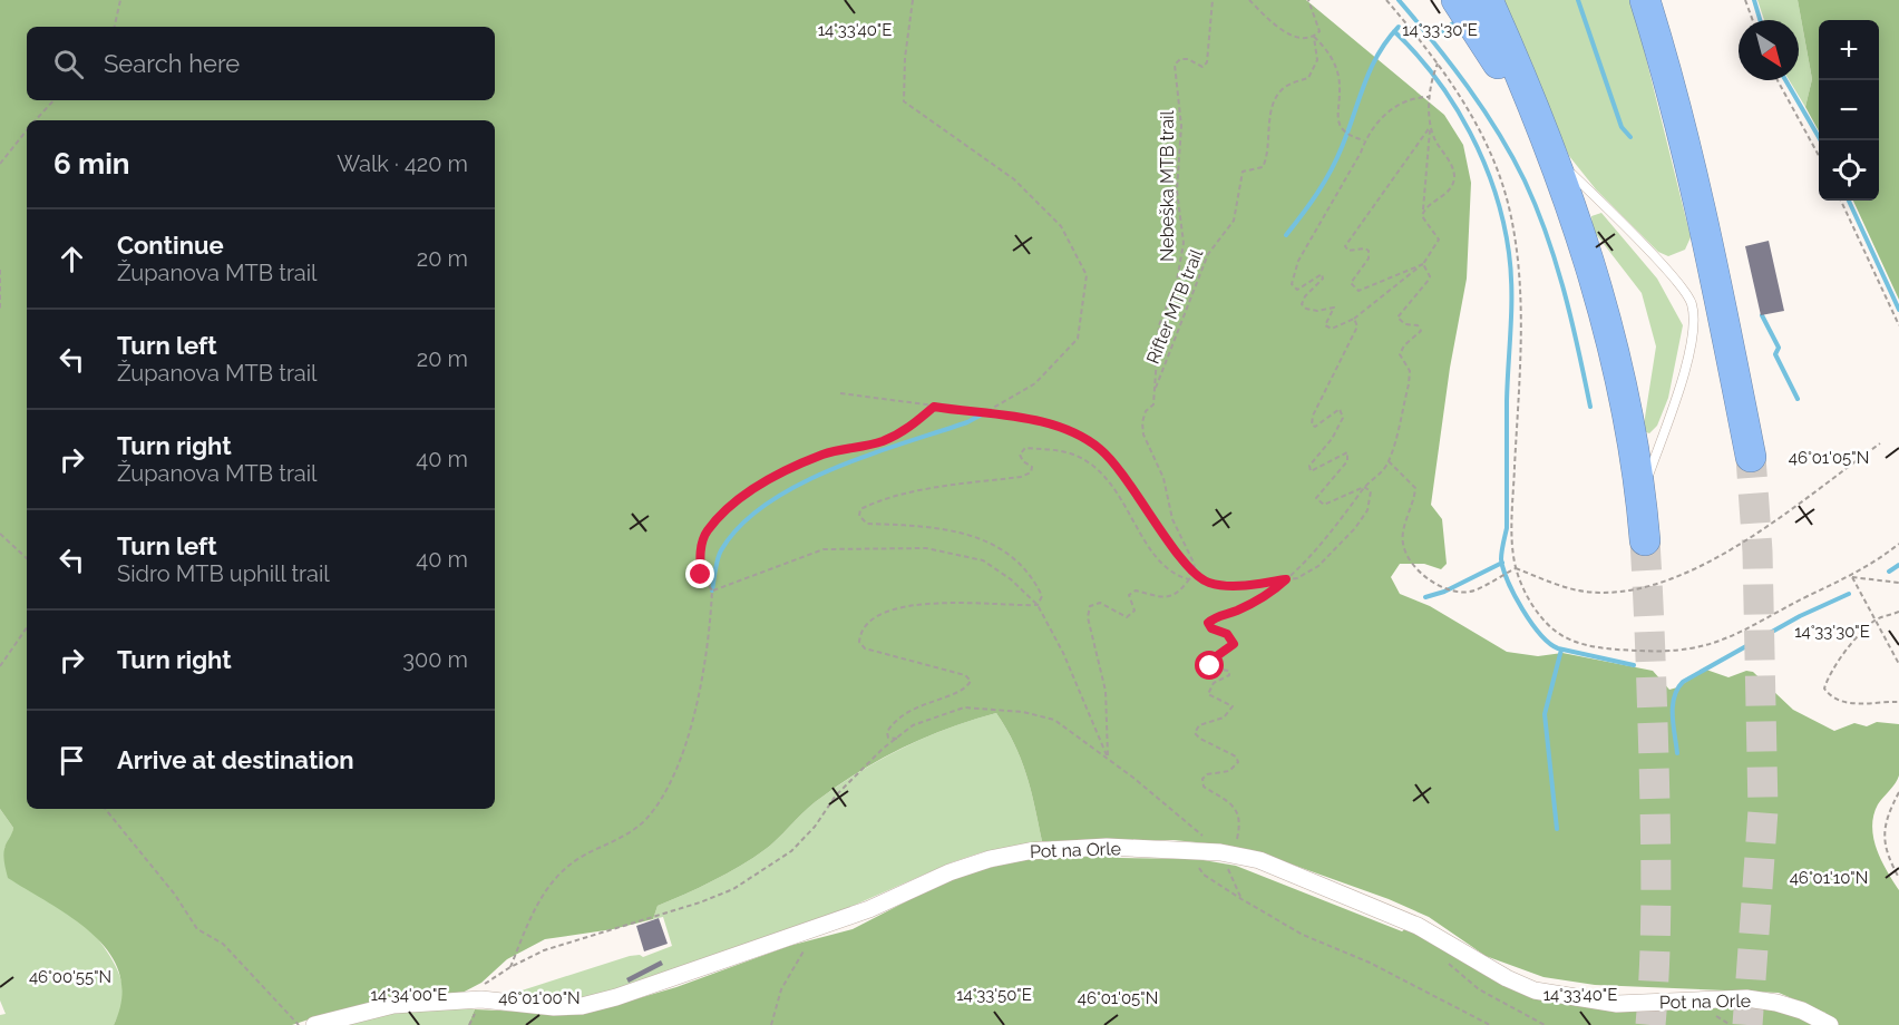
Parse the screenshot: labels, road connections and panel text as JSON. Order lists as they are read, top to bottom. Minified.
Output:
{"streets":{"street":["Pot na Orle"],"path":["Nebeška MTB trail","Rifter MTB trail"]},"crossings":[["Nebeška MTB trail","Rifter MTB trail"]],"north":"bottom right","page":{"map_buttons":["+","−"],"search":"Search here","heading":["6 min","Walk · 420 m"],"list":[["Continue","Županova MTB trail","20 m"],["Turn left","Županova MTB trail","20 m"],["Turn right","Županova MTB trail","40 m"],["Turn left","Sidro MTB uphill trail","40 m"],["Turn right","300 m"],"Arrive at destination"]},"coordinates":["14°33'40\"E","14°33'30\"E","46°01'05\"N","46°01'10\"N","46°00'55\"N","14°34'00\"E","14°33'50\"E","46°01'00\"N"]}
